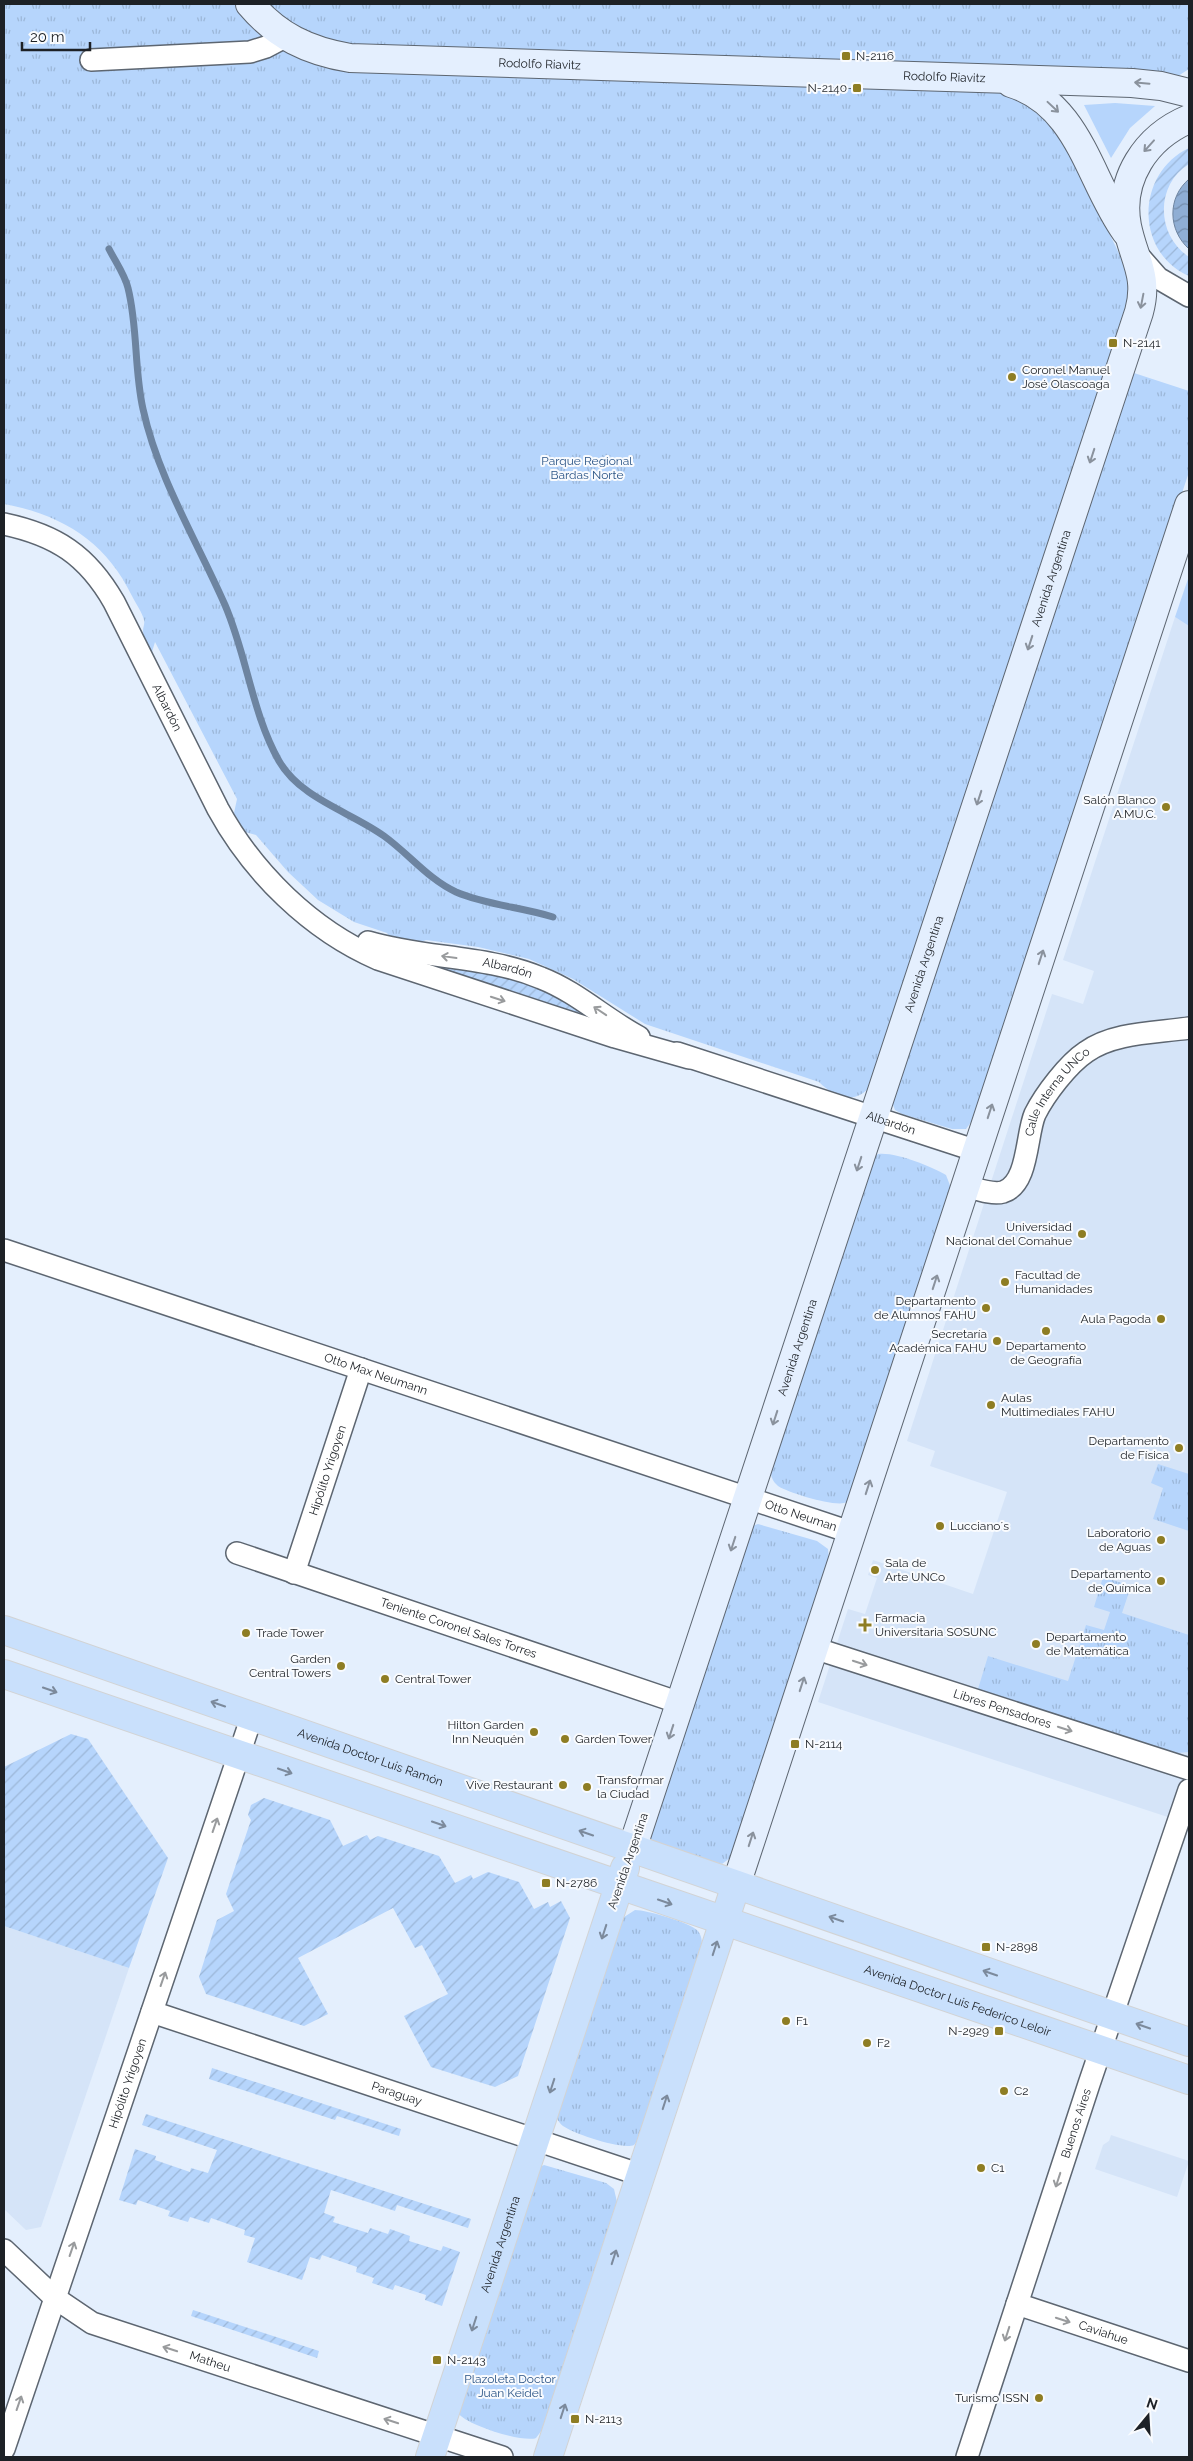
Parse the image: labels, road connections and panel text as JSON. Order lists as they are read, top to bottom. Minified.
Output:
{"streets":{"main road":["Rodolfo Riavitz","Avenida Argentina","Avenida Doctor Luis Ramón","Avenida Doctor Luis Federico Leloir"],"street":["Albardón","Calle Interna UNCo","Otto Max Neumann","Hipólito Yrigoyen","Otto Neuman","Teniente Coronel Sales Torres","Libres Pensadores","Paraguay","Buenos Aires","Caviahue","Matheu"]},"crossings":[["Rodolfo Riavitz","Avenida Argentina"],["Avenida Argentina","Albardón"],["Avenida Argentina","Otto Max Neumann"],["Avenida Argentina","Otto Neuman"],["Avenida Argentina","Teniente Coronel Sales Torres"],["Avenida Argentina","Avenida Doctor Luis Ramón"],["Avenida Argentina","Paraguay"],["Avenida Argentina","Matheu"],["Otto Max Neumann","Hipólito Yrigoyen"],["Otto Max Neumann","Otto Neuman"],["Hipólito Yrigoyen","Teniente Coronel Sales Torres"],["Hipólito Yrigoyen","Avenida Doctor Luis Ramón"],["Hipólito Yrigoyen","Paraguay"],["Hipólito Yrigoyen","Matheu"],["Avenida Doctor Luis Federico Leloir","Buenos Aires"],["Buenos Aires","Caviahue"]],"one_way":["Hipólito Yrigoyen","Libres Pensadores","Buenos Aires","Caviahue","Matheu"],"parks":["Parque Regional Bardas Norte","Plazoleta Doctor Juan Keidel"],"places":{"transit":["N-2116","N-2140","N-2141","N-2114","N-2786","N-2898","N-2929","N-2143","N-2113"],"other":["Coronel Manuel José Olascoaga","Salón Blanco A.MU.C.","Universidad Nacional del Comahue","Facultad de Humanidades","Departamento de Alumnos FAHU","Aula Pagoda","Departamento de Geografía","Secretaría Académica FAHU","Aulas Multimediales FAHU","Departamento de Física","Lucciano´s","Laboratorio de Aguas","Sala de Arte UNCo","Departamento de Química","Trade Tower","Departamento de Matemática","Garden Central Towers","Central Tower","Hilton Garden Inn Neuquén","Garden Tower","Vive Restaurant","Transformar la Ciudad","F1","F2","C2","C1","Turismo ISSN"],"health":["Farmacia Universitaria SOSUNC"]},"scale_bar":"20 m","north":"top"}
